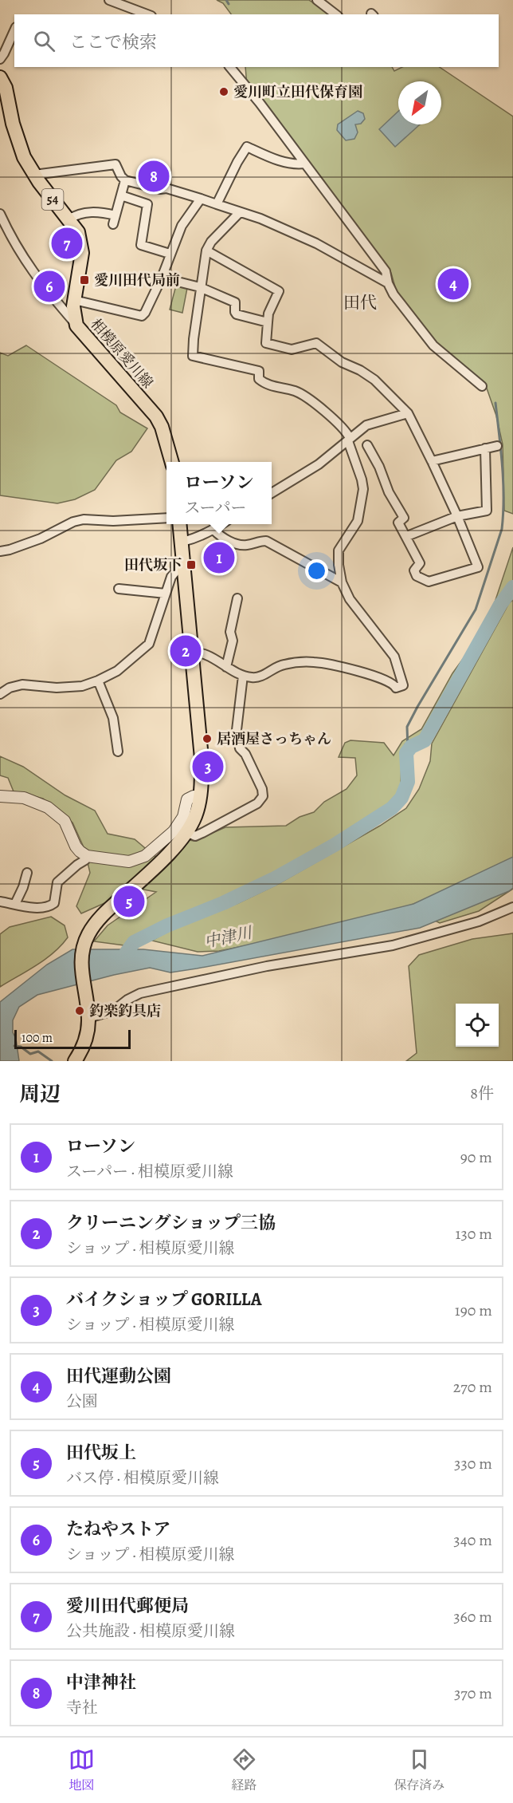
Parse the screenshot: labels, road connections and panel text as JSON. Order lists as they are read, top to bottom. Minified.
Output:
{"streets":{"main road":["54","相模原愛川線"]},"districts":["田代"],"water":["中津川"],"places":{"other":["愛川町立田代保育園","居酒屋さっちゃん","釣楽釣具店"],"transit":["愛川田代局前","田代坂下"]},"scale_bar":"100 m","north":"bottom left","page":{"search":"ここで検索","pins":["8","7","4","6","1","2","3","5"],"popup":["ローソン","スーパー"],"scale":"100 m","heading":["周辺","8件"],"list":[{"mark":"1","name":"ローソン","note":"スーパー · 相模原愛川線","value":"90 m"},{"mark":"2","name":"クリーニングショップ三協","note":"ショップ · 相模原愛川線","value":"130 m"},{"mark":"3","name":"バイクショップ GORILLA","note":"ショップ · 相模原愛川線","value":"190 m"},{"mark":"4","name":"田代運動公園","note":"公園","value":"270 m"},{"mark":"5","name":"田代坂上","note":"バス停 · 相模原愛川線","value":"330 m"},{"mark":"6","name":"たねやストア","note":"ショップ · 相模原愛川線","value":"340 m"},{"mark":"7","name":"愛川田代郵便局","note":"公共施設 · 相模原愛川線","value":"360 m"},{"mark":"8","name":"中津神社","note":"寺社","value":"370 m"}],"nav":["地図","経路","保存済み"]}}
